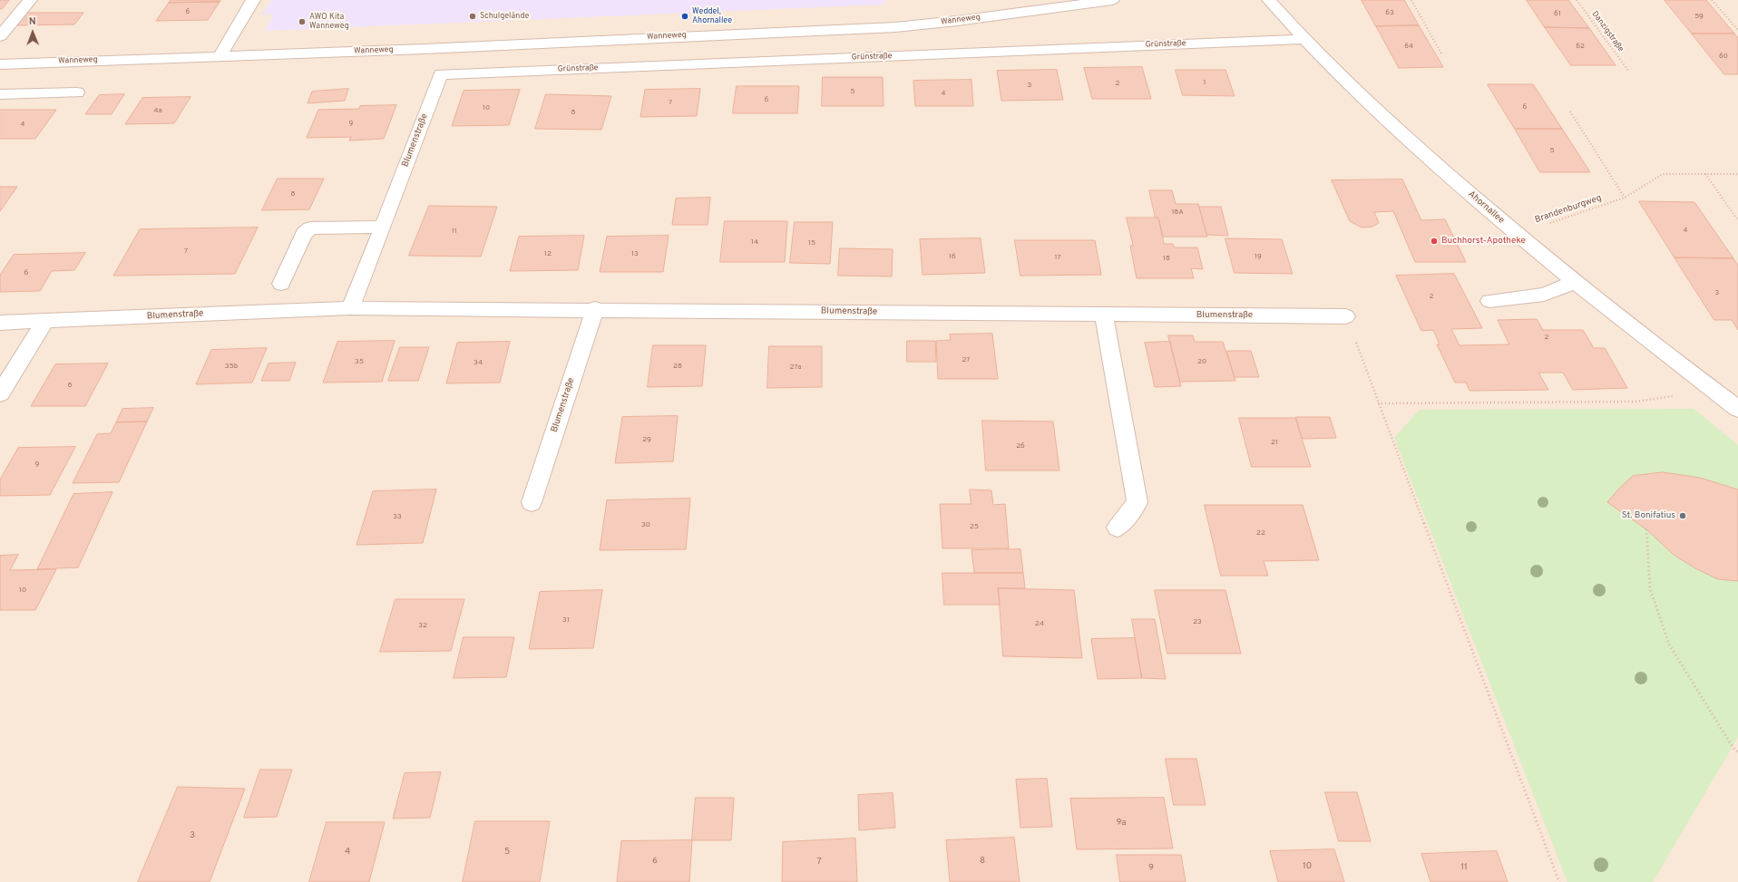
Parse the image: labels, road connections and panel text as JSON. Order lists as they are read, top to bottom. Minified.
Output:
{"streets":{"street":["Wanneweg","Grünstraße","Blumenstraße","Ahornallee"],"path":["Danzigstraße","Brandenburgweg"]},"crossings":[["Grünstraße","Blumenstraße"],["Grünstraße","Ahornallee"],["Ahornallee","Brandenburgweg"]],"places":["Schulgelände","Weddel, Ahornallee","AWO Kita Wanneweg","Buchhorst-Apotheke","St. Bonifatius"],"house_numbers":["6","63","61","59","64","62","60","1","2","3","5","4","6","7","6","10","4a","8","9","4","5","8","18A","4","11","14","15","7","12","13","16","19","17","18","6","3","2","2","27","35","20","34","35b","28","27a","8","29","21","26","9","33","30","25","22","10","31","23","24","32","9a","3","4","5","6","8","7","10","11","9"],"north":"top"}
